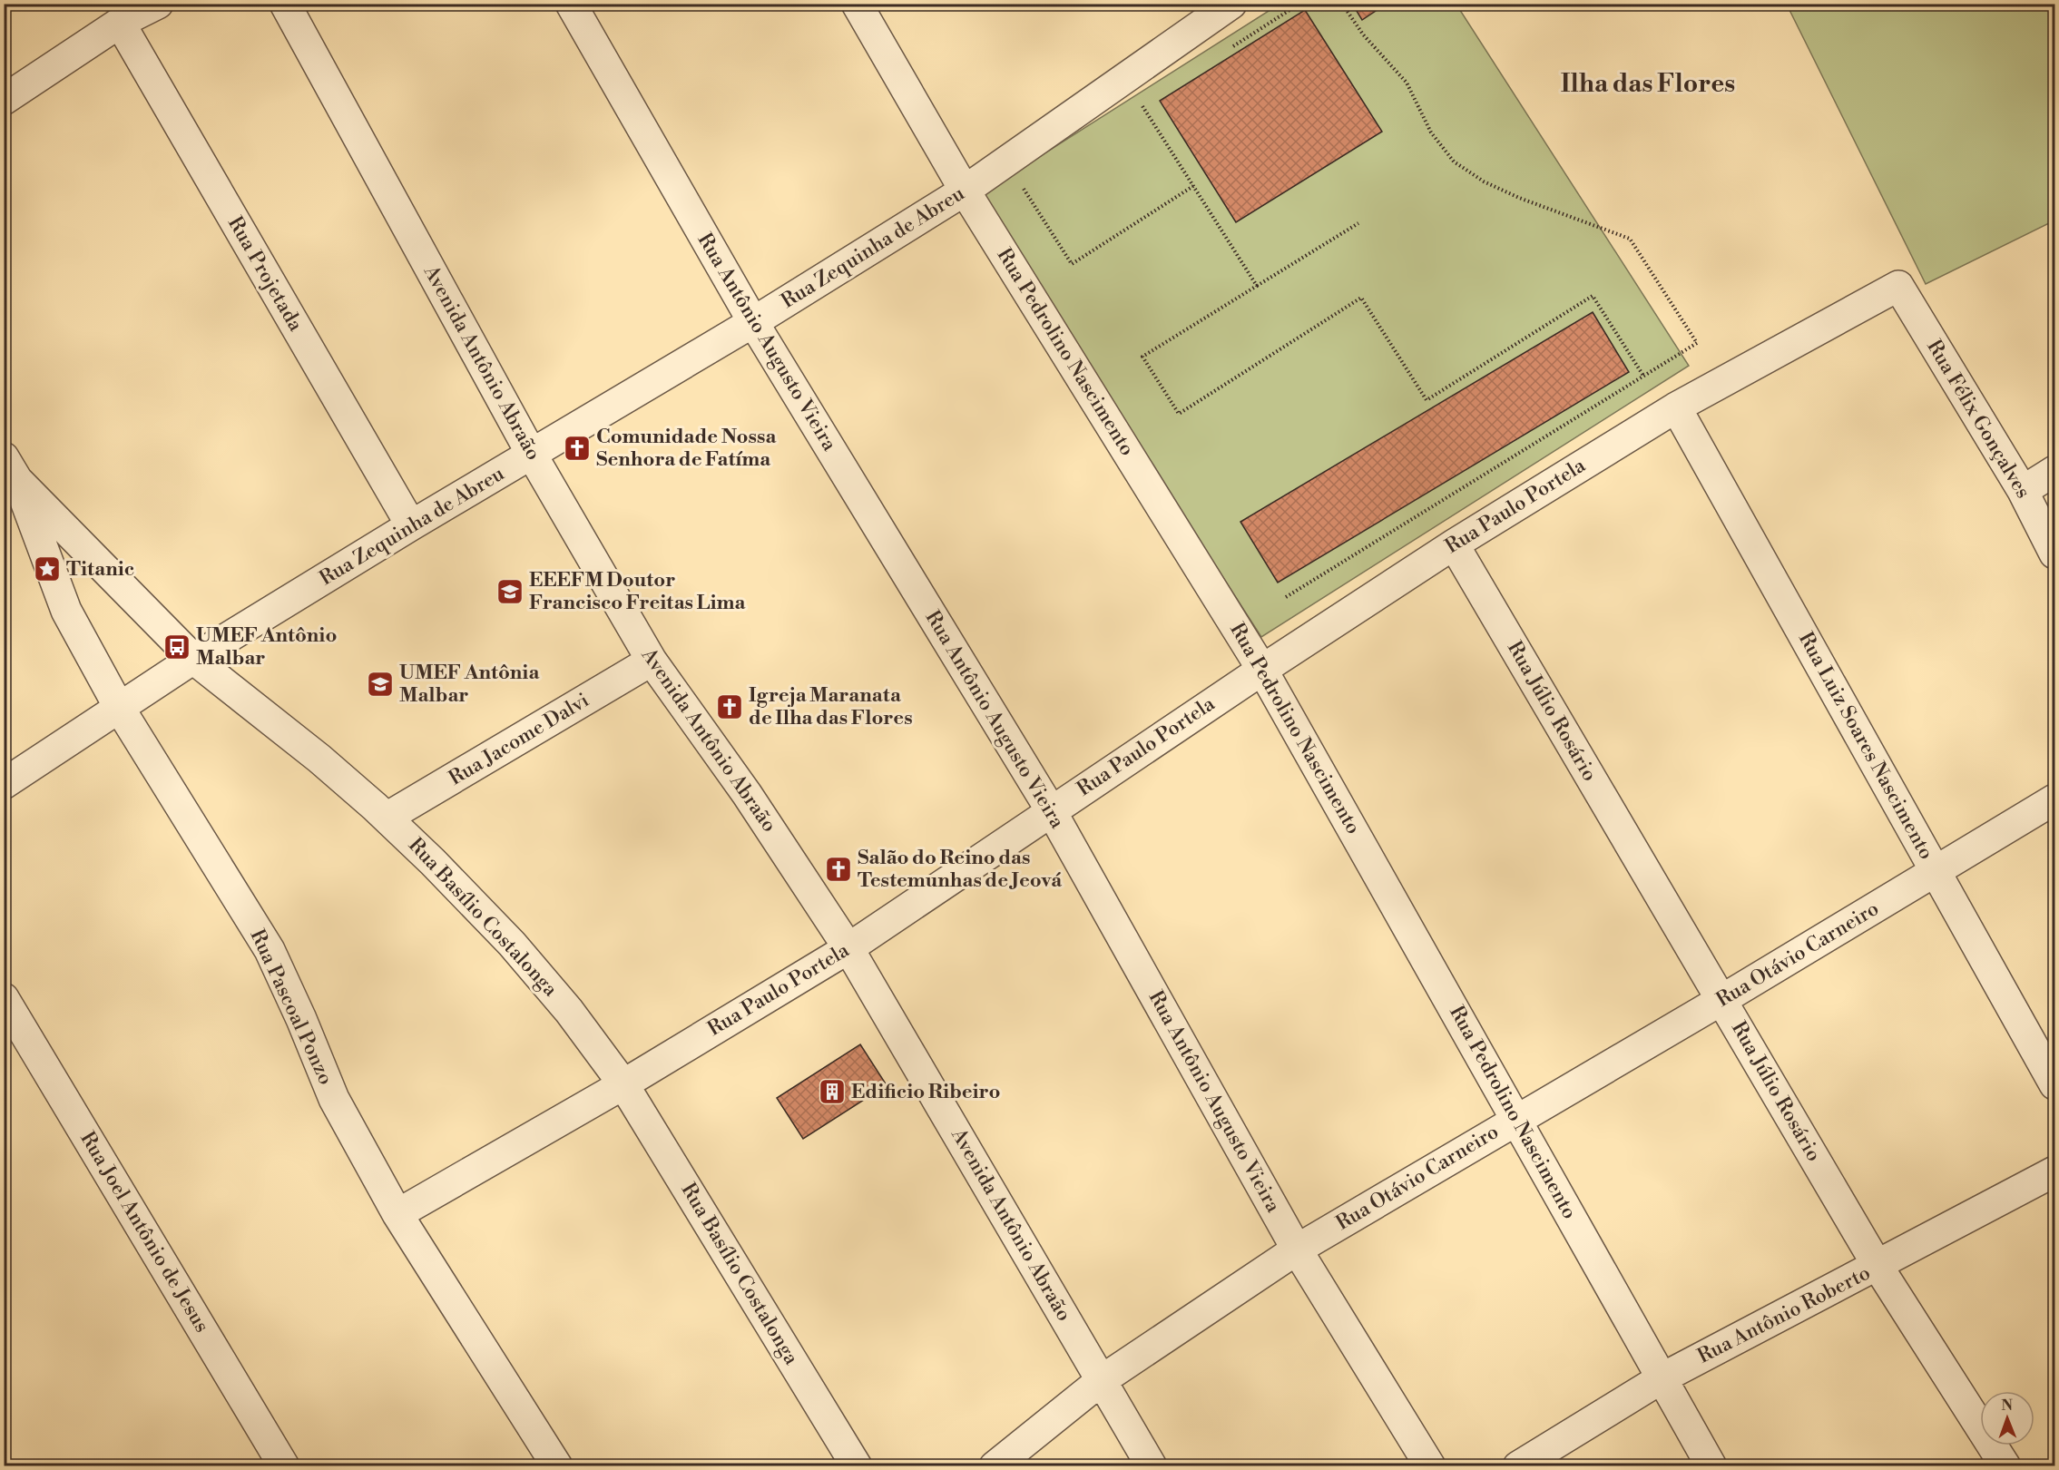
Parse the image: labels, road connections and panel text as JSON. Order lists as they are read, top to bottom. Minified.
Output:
{"streets":{"street":["Rua Zequinha de Abreu","Rua Projetada","Rua Antônio Augusto Vieira","Rua Pedrolino Nascimento","Avenida Antônio Abraão","Rua Félix Gonçalves","Rua Paulo Portela","Rua Júlio Rosário","Rua Jacome Dalvi","Rua Luiz Soares Nascimento","Rua Basílio Costalonga","Rua Otávio Carneiro","Rua Pascoal Ponzo","Rua Joel Antônio de Jesus","Rua Antônio Roberto"]},"crossings":[["Rua Zequinha de Abreu","Rua Projetada"],["Rua Zequinha de Abreu","Rua Antônio Augusto Vieira"],["Rua Zequinha de Abreu","Rua Pedrolino Nascimento"],["Rua Zequinha de Abreu","Avenida Antônio Abraão"],["Rua Zequinha de Abreu","Rua Basílio Costalonga"],["Rua Zequinha de Abreu","Rua Pascoal Ponzo"],["Rua Antônio Augusto Vieira","Rua Paulo Portela"],["Rua Antônio Augusto Vieira","Rua Otávio Carneiro"],["Rua Pedrolino Nascimento","Rua Paulo Portela"],["Rua Pedrolino Nascimento","Rua Otávio Carneiro"],["Rua Pedrolino Nascimento","Rua Antônio Roberto"],["Avenida Antônio Abraão","Rua Paulo Portela"],["Avenida Antônio Abraão","Rua Jacome Dalvi"],["Avenida Antônio Abraão","Rua Otávio Carneiro"],["Rua Félix Gonçalves","Rua Paulo Portela"],["Rua Paulo Portela","Rua Júlio Rosário"],["Rua Paulo Portela","Rua Luiz Soares Nascimento"],["Rua Paulo Portela","Rua Basílio Costalonga"],["Rua Paulo Portela","Rua Pascoal Ponzo"],["Rua Júlio Rosário","Rua Otávio Carneiro"],["Rua Júlio Rosário","Rua Antônio Roberto"],["Rua Jacome Dalvi","Rua Basílio Costalonga"],["Rua Luiz Soares Nascimento","Rua Otávio Carneiro"],["Rua Basílio Costalonga","Rua Pascoal Ponzo"]],"districts":["Ilha das Flores"],"places":{"church":["Comunidade Nossa Senhora de Fatíma","Igreja Maranata de Ilha das Flores","Salão do Reino das Testemunhas de Jeová"],"place":["Titanic"],"school or university":["EEEFM Doutor Francisco Freitas Lima","UMEF Antônia Malbar"],"bus stop":["UMEF Antônio Malbar"],"building":["Edificio Ribeiro"]},"north":"top"}
